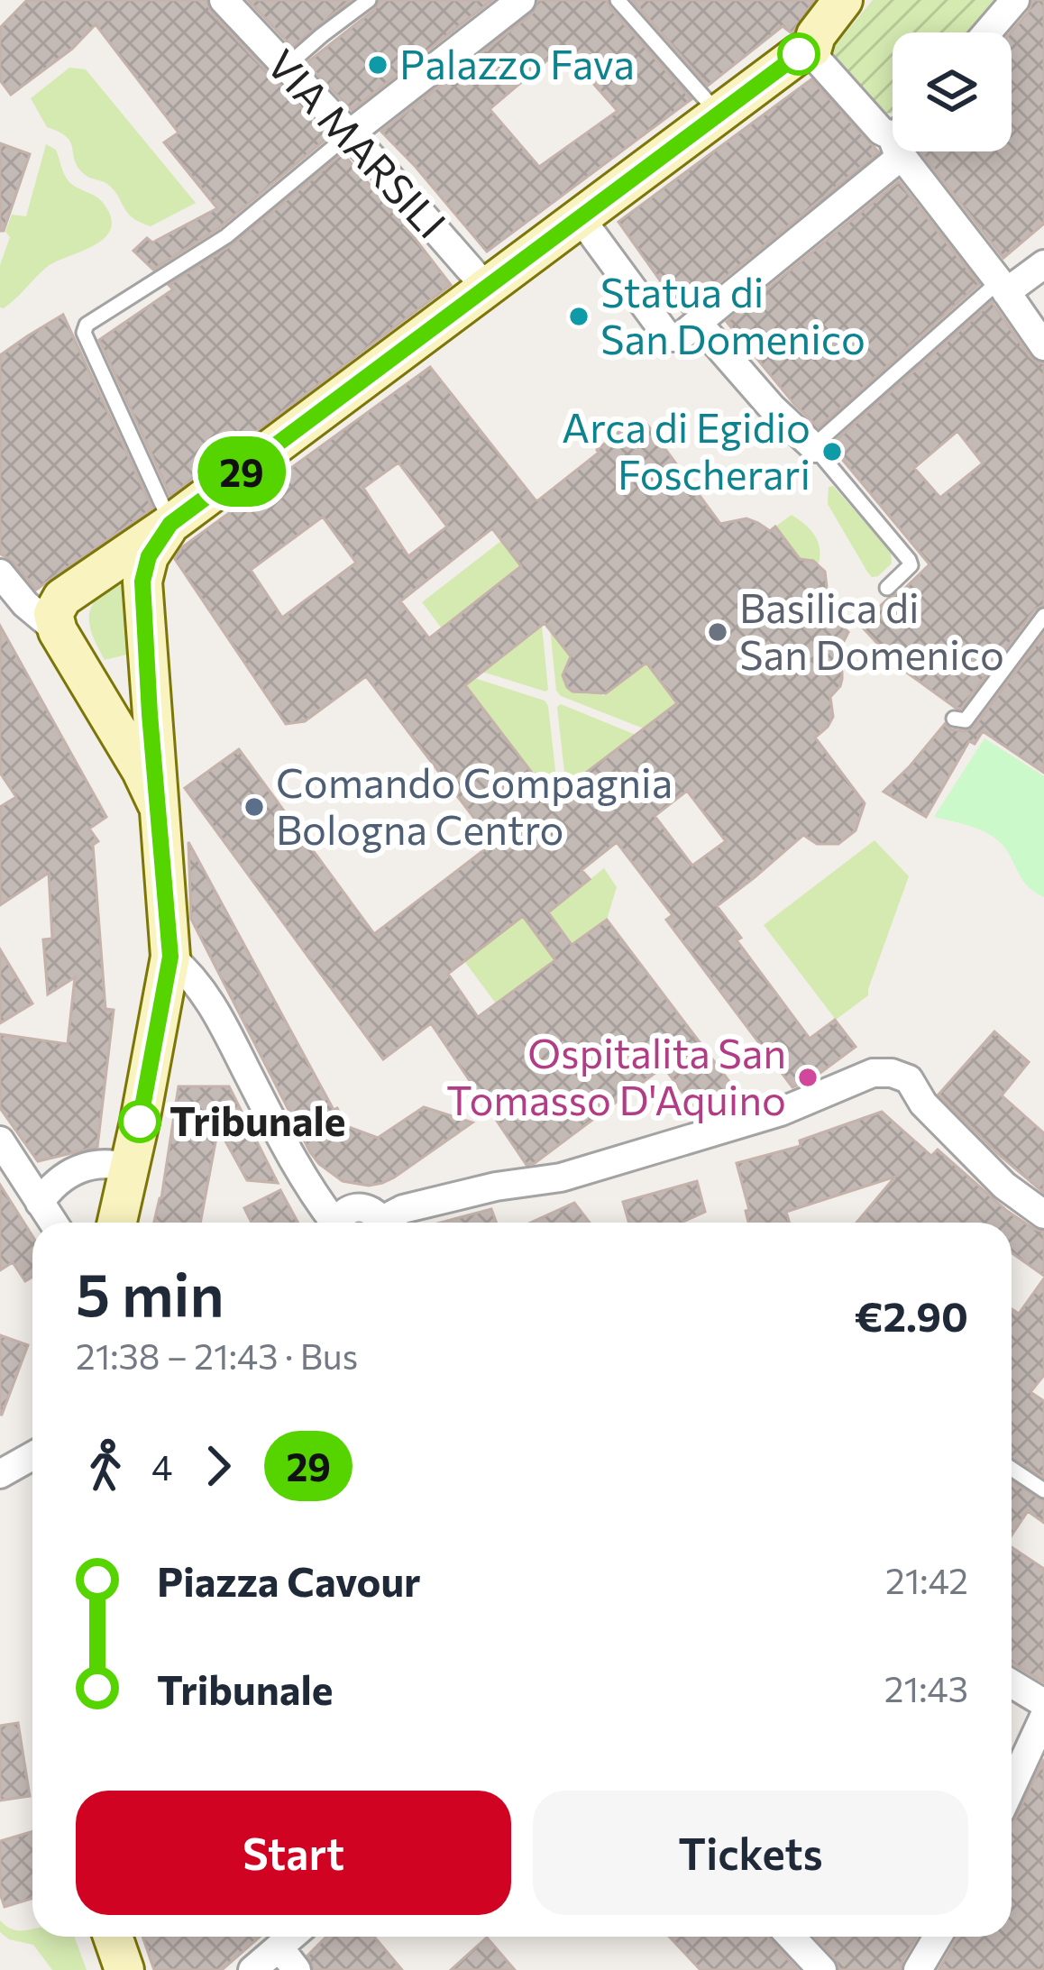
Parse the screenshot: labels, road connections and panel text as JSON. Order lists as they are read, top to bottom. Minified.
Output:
{"streets":{"street":["VIA MARSILI"]},"places":["Palazzo Fava","Statua di San Domenico","Arca di Egidio Foscherari","Basilica di San Domenico","Comando Compagnia Bologna Centro","Ospitalita San Tomasso D'Aquino","Tribunale"],"lines":["bus line 29"],"page":{"on_map":"29","heading":["5 min","21:38 – 21:43 · Bus","€2.90"],"legs":["4","29"],"list":[{"name":"Piazza Cavour","value":"21:42"},{"name":"Tribunale","value":"21:43"}],"buttons":["Start","Tickets"]}}
